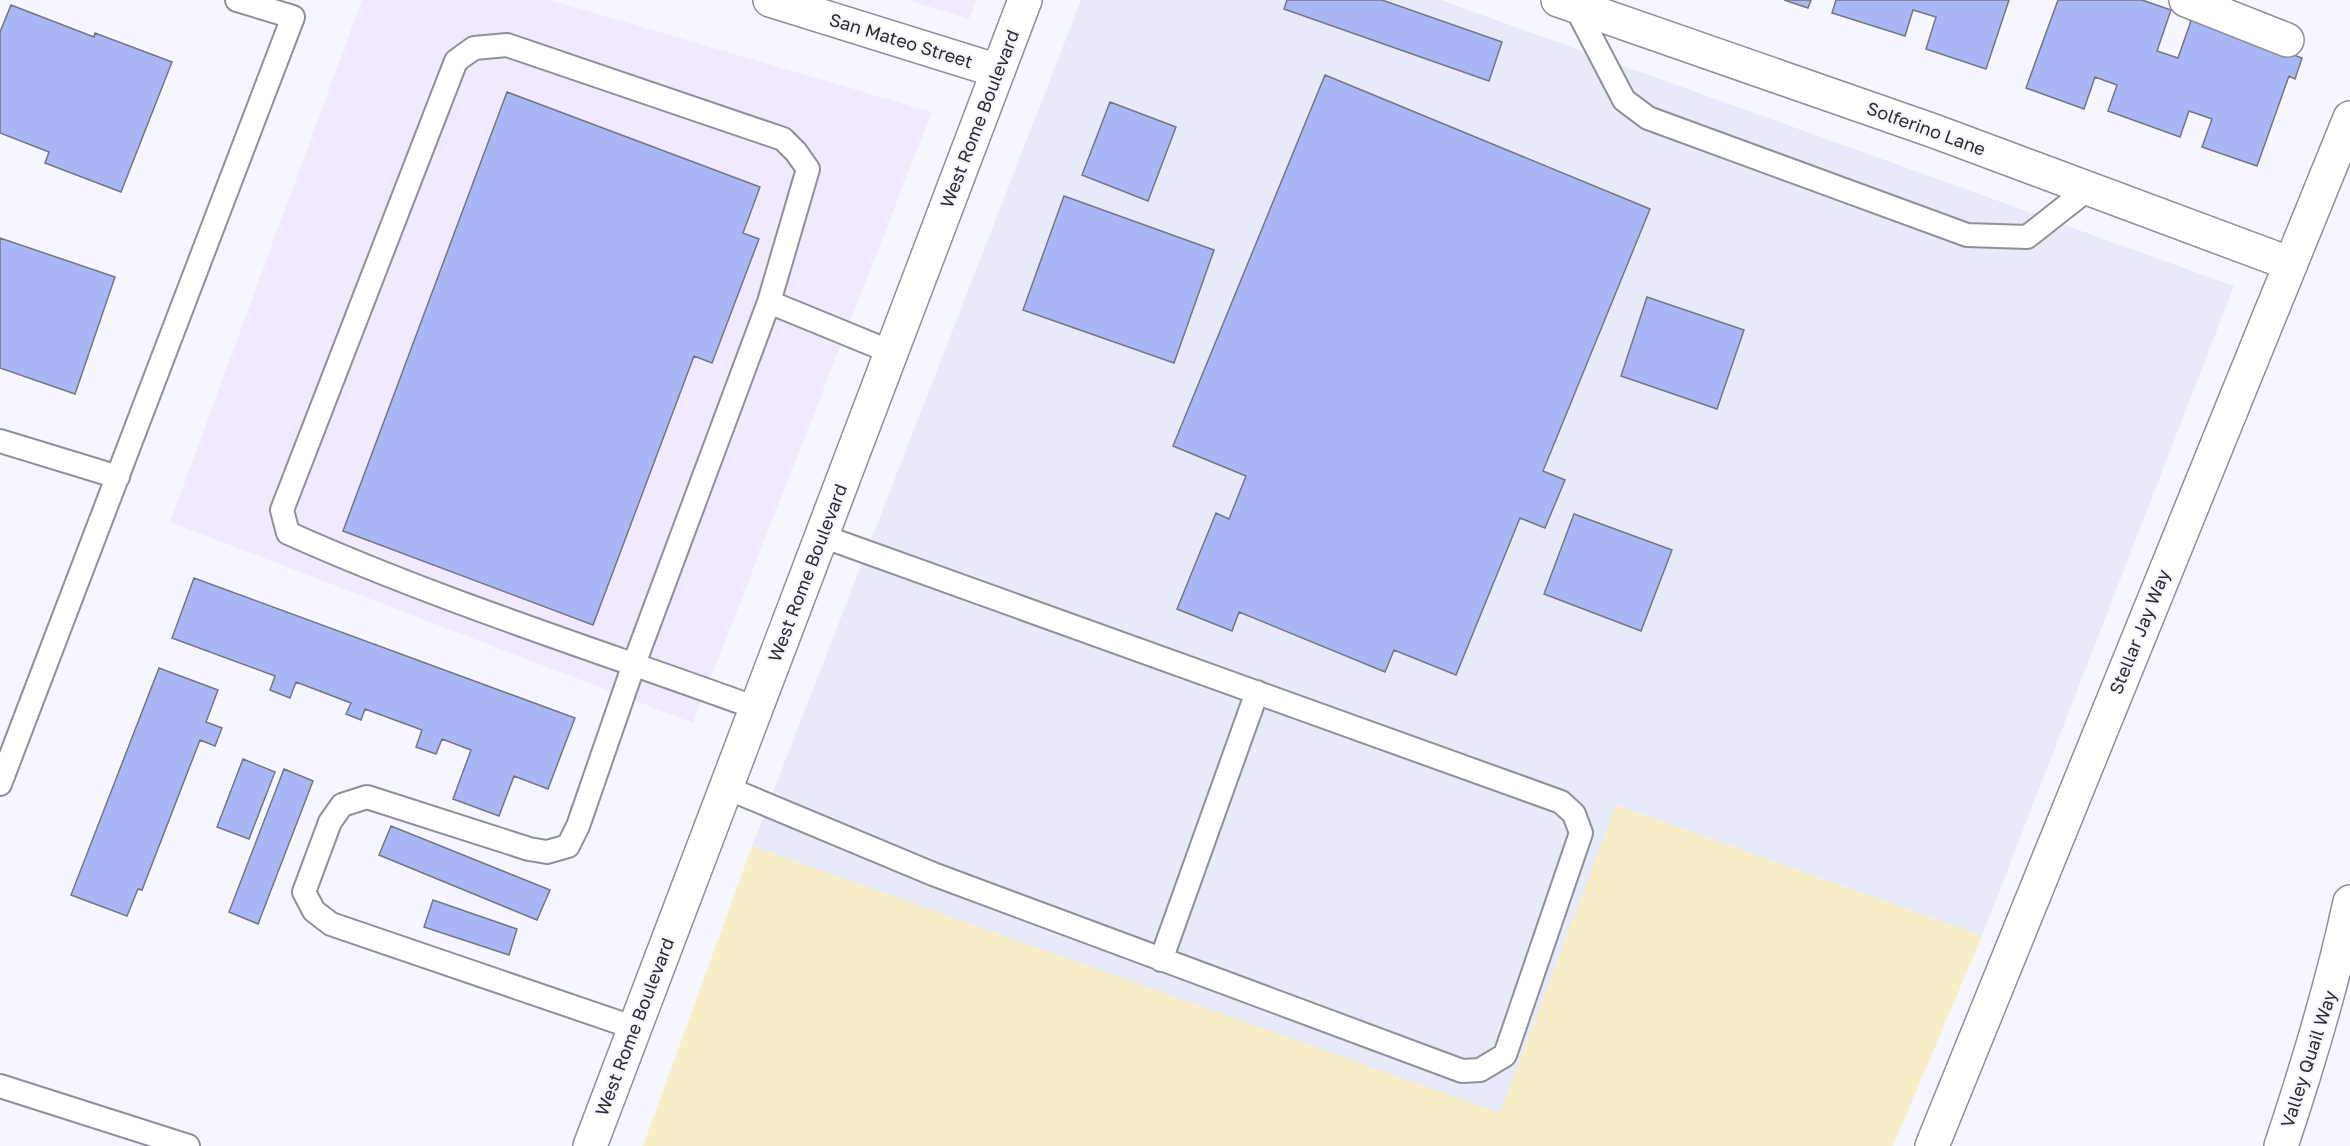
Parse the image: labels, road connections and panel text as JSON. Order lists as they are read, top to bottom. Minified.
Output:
{"streets":{"street":["San Mateo Street","West Rome Boulevard","Solferino Lane","Stellar Jay Way","Valley Quail Way"]},"crossings":[["San Mateo Street","West Rome Boulevard"],["Solferino Lane","Stellar Jay Way"]]}
